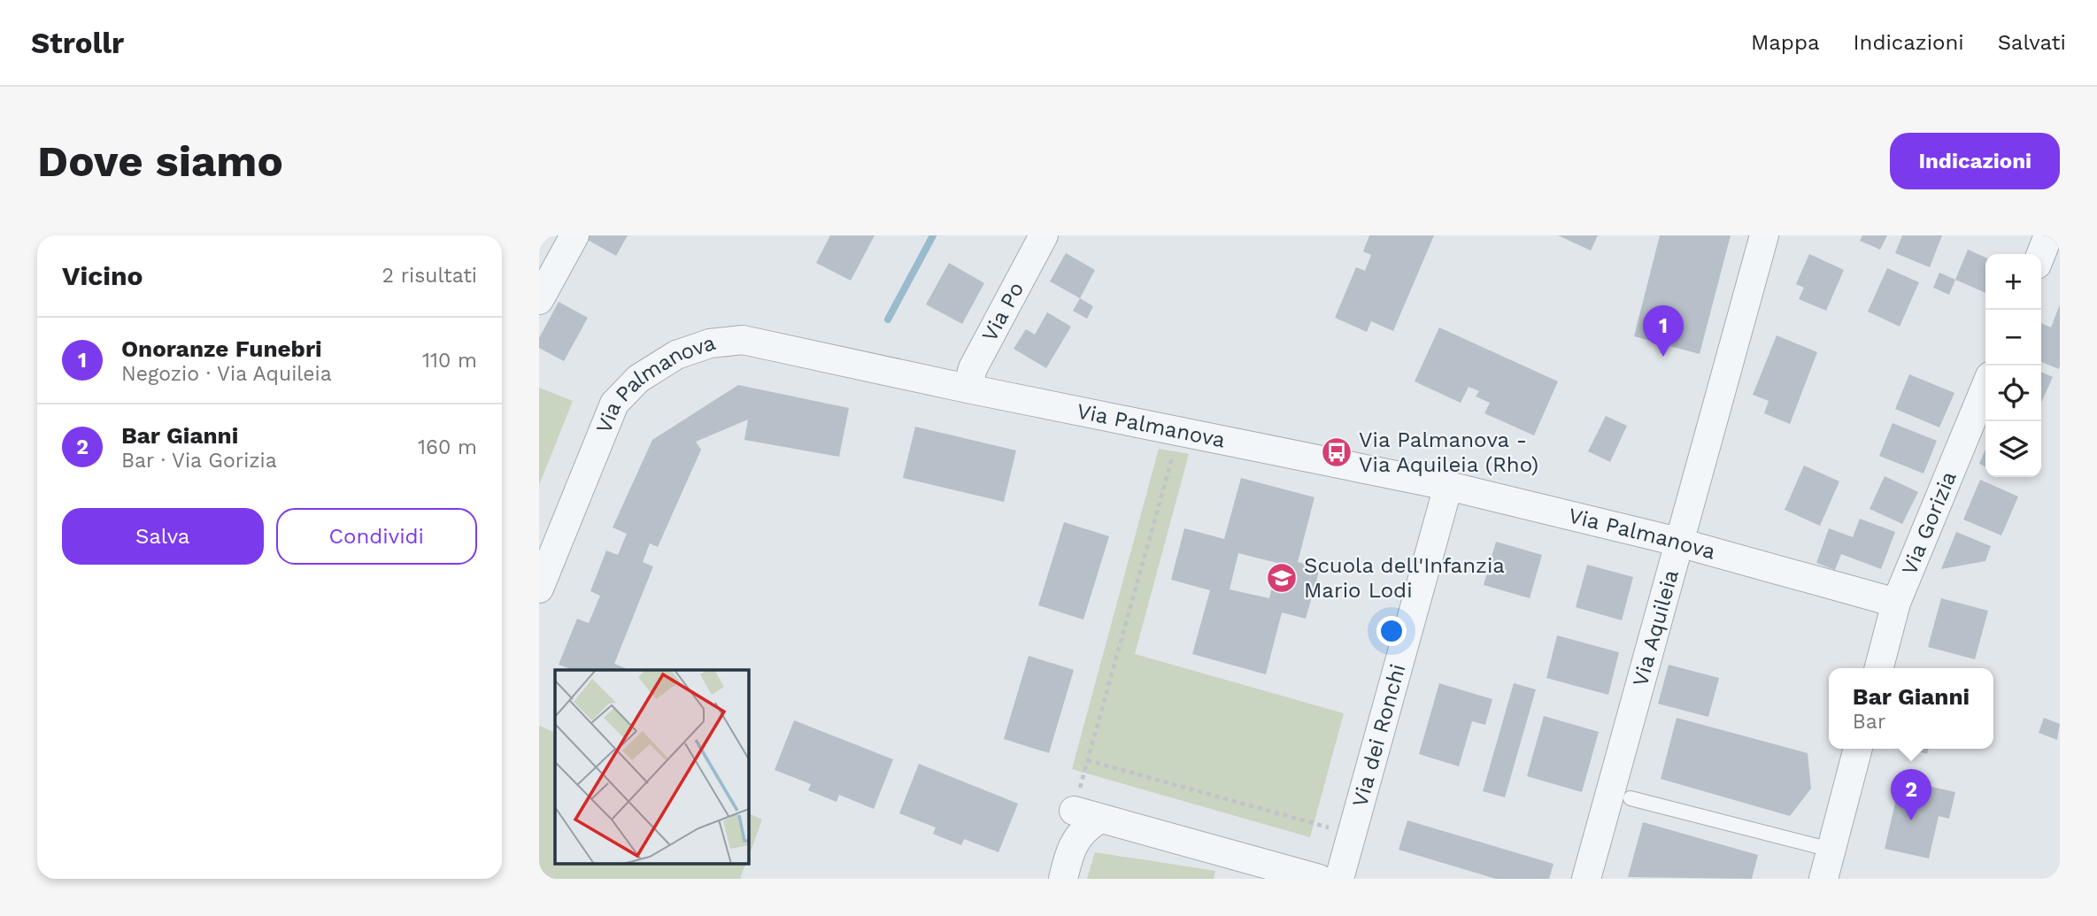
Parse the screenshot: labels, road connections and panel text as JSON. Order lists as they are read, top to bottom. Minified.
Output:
{"streets":{"street":["Via Po","Via Palmanova","Via Gorizia","Via Aquileia","Via dei Ronchi"]},"crossings":[["Via Po","Via Palmanova"],["Via Palmanova","Via Gorizia"],["Via Palmanova","Via Aquileia"],["Via Palmanova","Via dei Ronchi"]],"places":{"bus stop":["Via Palmanova - Via Aquileia (Rho)"],"school or university":["Scuola dell'Infanzia Mario Lodi"]},"page":{"header":"Strollr","nav":["Mappa","Indicazioni","Salvati"],"buttons":["Indicazioni",["Salva","Condividi"]],"title":"Dove siamo","heading":["Vicino","2 risultati"],"map_buttons":["+","−"],"pins":["1","2"],"list":[{"mark":"1","name":"Onoranze Funebri","note":"Negozio · Via Aquileia","value":"110 m"},{"mark":"2","name":"Bar Gianni","note":"Bar · Via Gorizia","value":"160 m"}],"popup":["Bar Gianni","Bar"]}}
